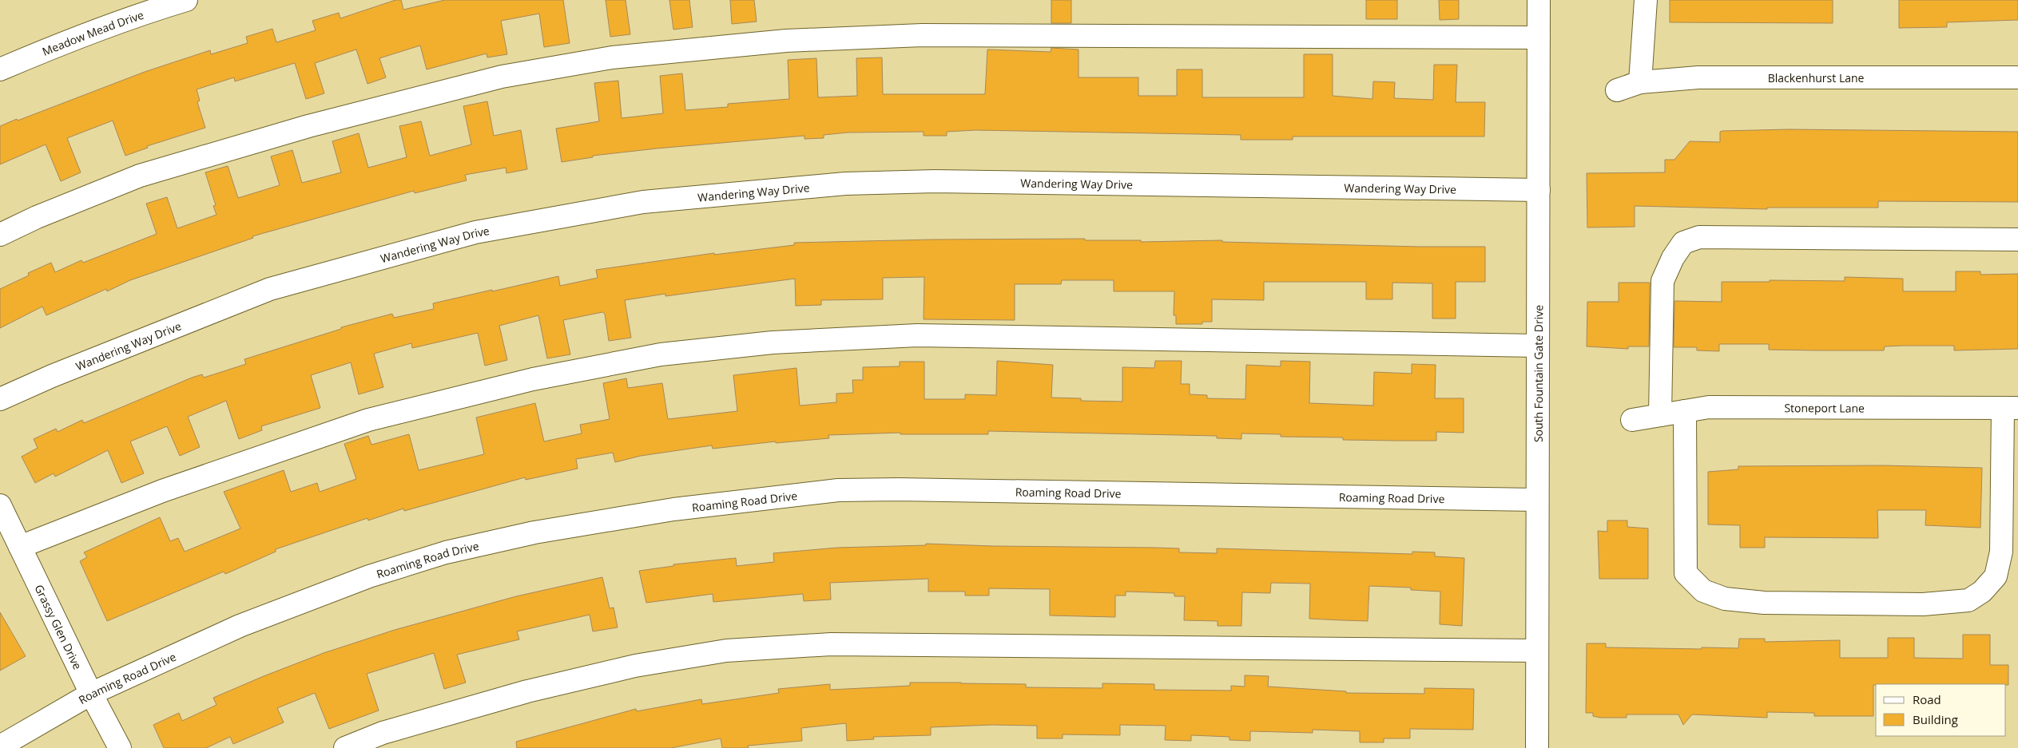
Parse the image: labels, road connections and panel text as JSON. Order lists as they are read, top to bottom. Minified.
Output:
{"streets":{"street":["Meadow Mead Drive","Blackenhurst Lane","Wandering Way Drive","South Fountain Gate Drive","Stoneport Lane","Roaming Road Drive","Grassy Glen Drive"]},"crossings":[["Wandering Way Drive","South Fountain Gate Drive"],["South Fountain Gate Drive","Roaming Road Drive"],["Roaming Road Drive","Grassy Glen Drive"]],"legend":["Road","Building"]}
